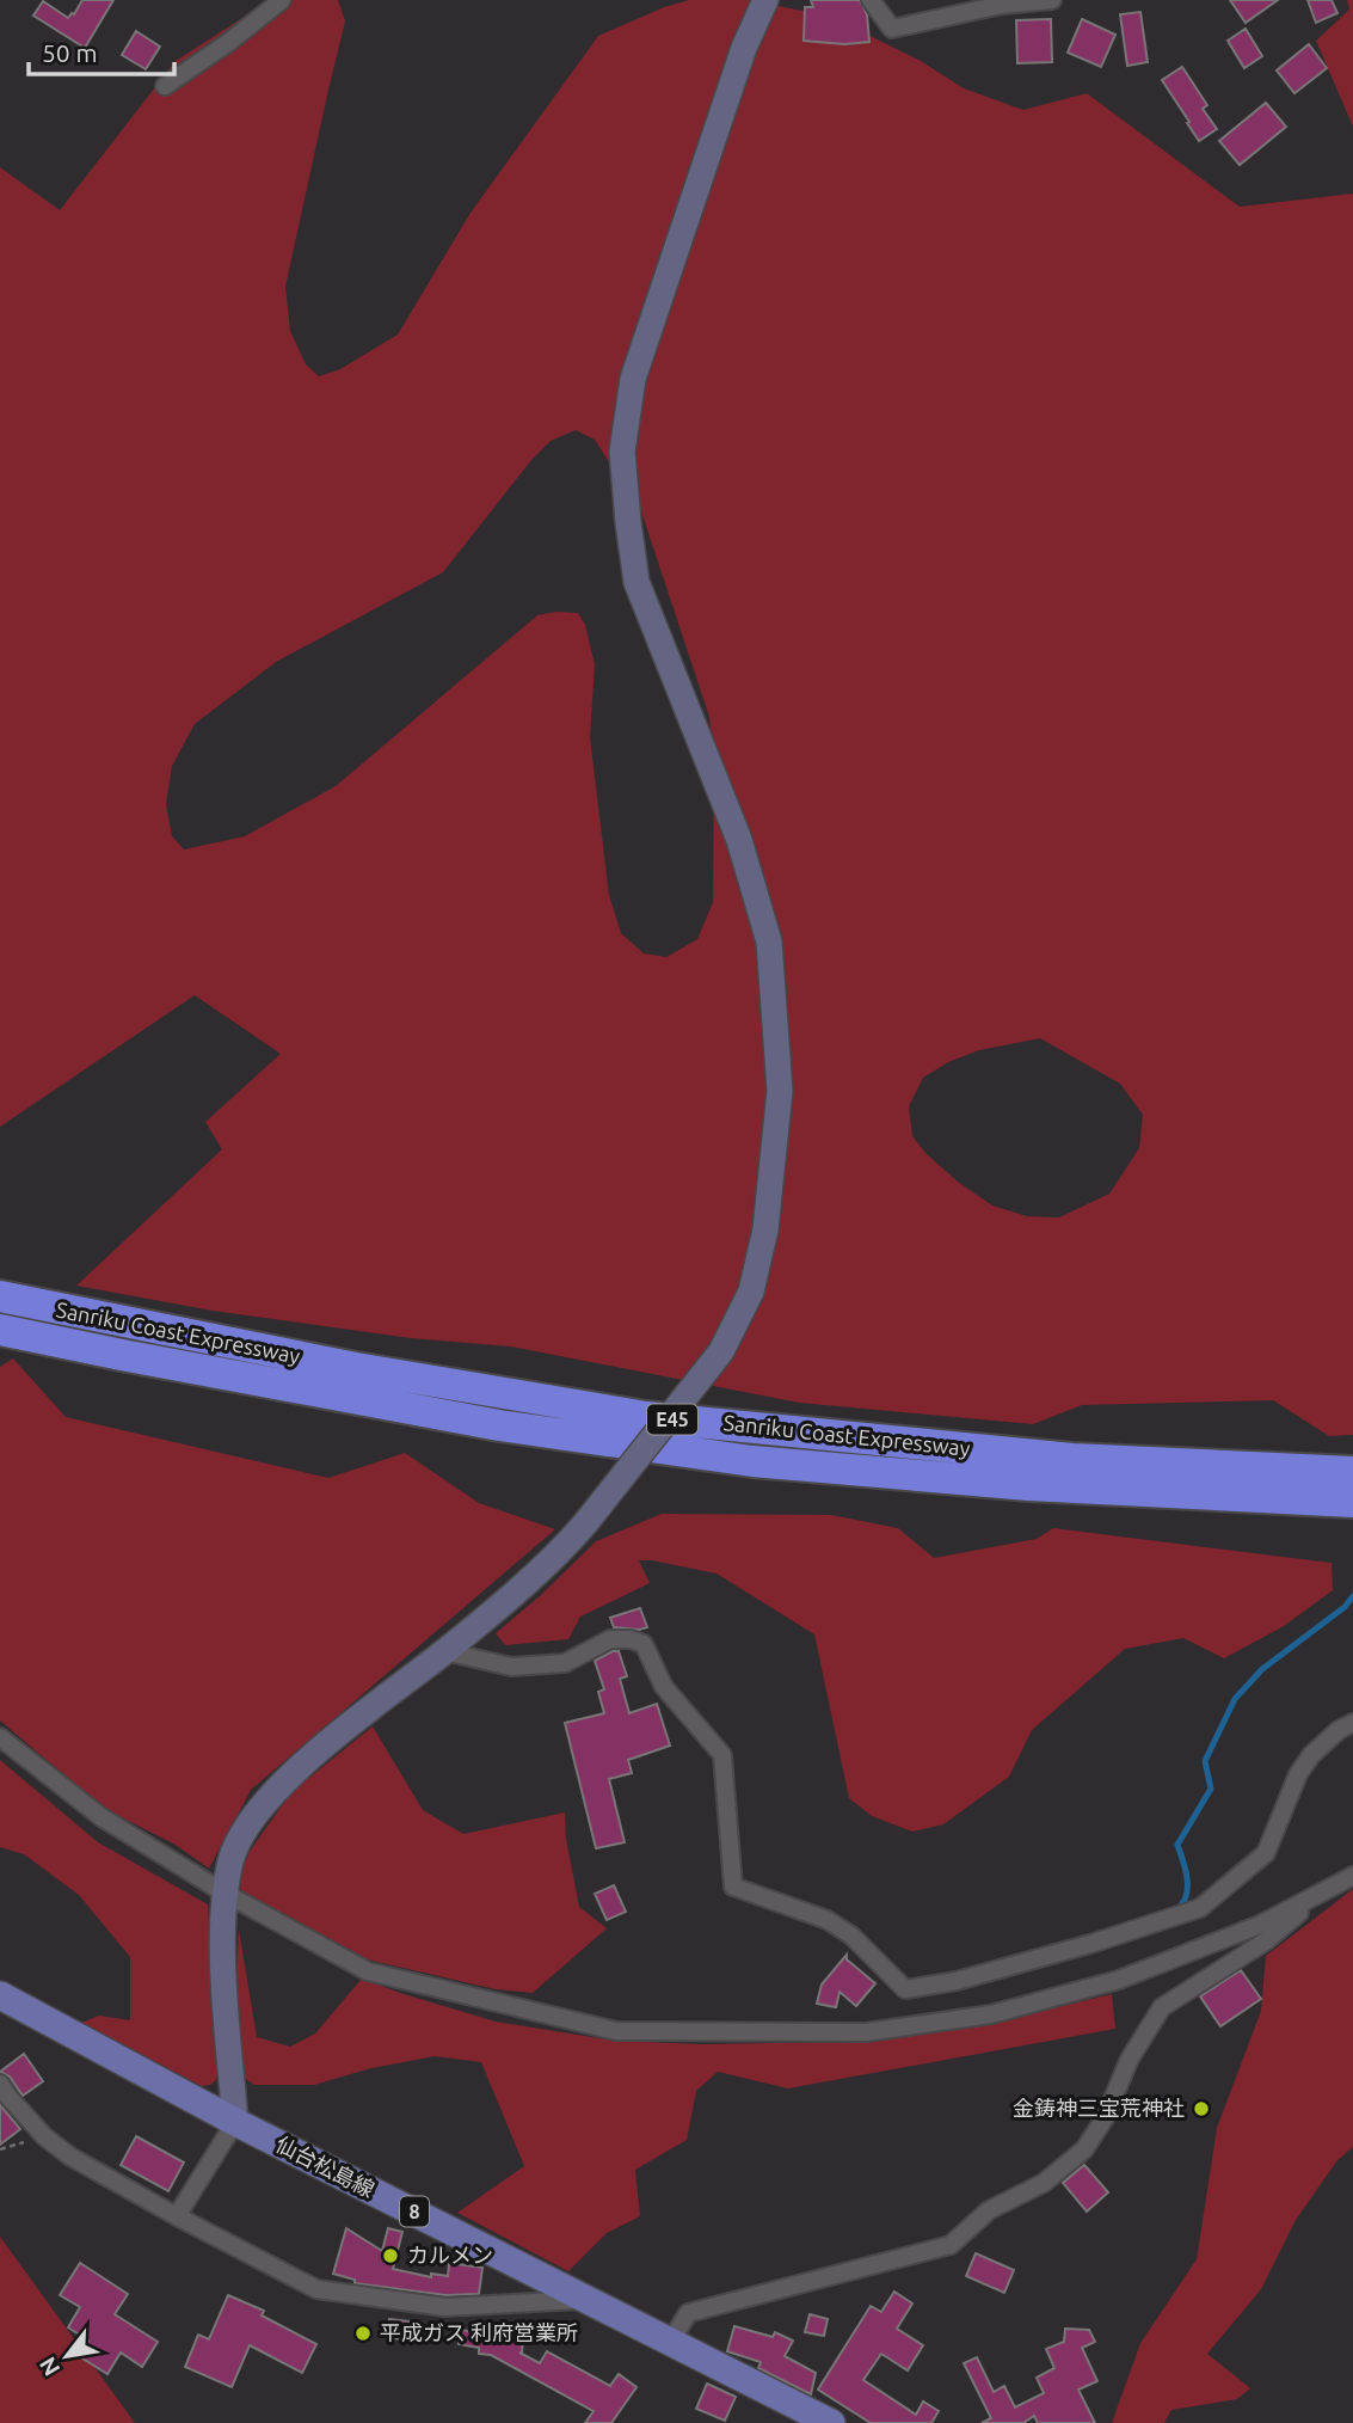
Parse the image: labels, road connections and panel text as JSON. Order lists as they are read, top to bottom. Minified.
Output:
{"streets":{"highway":["Sanriku Coast Expressway","E45"],"main road":["仙台松島線","8"]},"places":["金鋳神三宝荒神社","カルメン","平成ガス 利府営業所"],"scale_bar":"50 m","north":"bottom left"}
